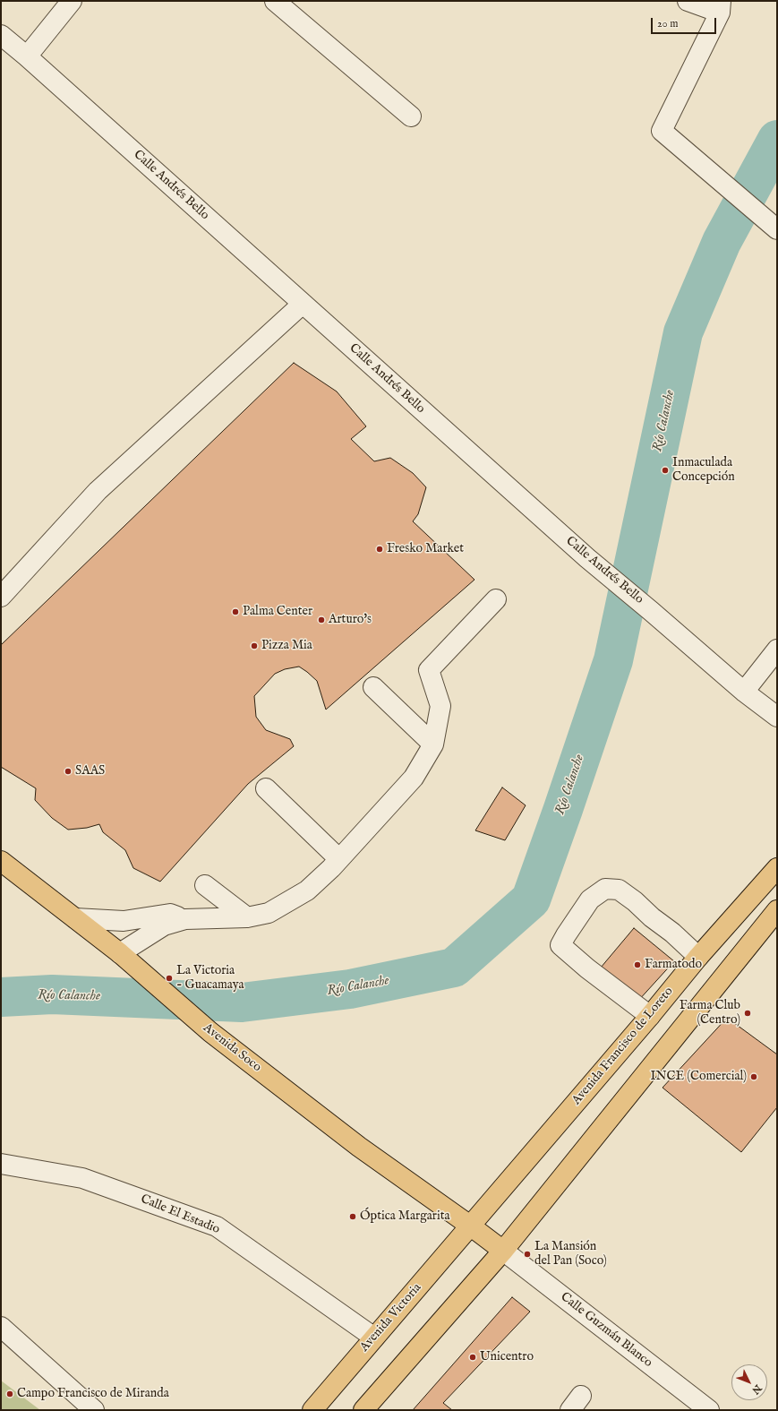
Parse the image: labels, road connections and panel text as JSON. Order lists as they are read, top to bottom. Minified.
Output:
{"streets":{"main road":["Avenida Francisco de Loreto","Avenida Soco","Avenida Victoria"],"street":["Calle Andrés Bello","Calle El Estadio","Calle Guzmán Blanco"]},"crossings":[["Avenida Francisco de Loreto","Avenida Soco"],["Avenida Francisco de Loreto","Avenida Victoria"],["Avenida Soco","Avenida Victoria"],["Avenida Soco","Calle Guzmán Blanco"],["Calle El Estadio","Avenida Victoria"]],"water":["Río Calanche"],"places":["Inmaculada Concepción","Fresko Market","Palma Center","Arturo's","Pizza Mia","SAAS","Farmatodo","La Victoria - Guacamaya","Farma Club (Centro)","INCE (Comercial)","Óptica Margarita","La Mansión del Pan (Soco)","Unicentro","Campo Francisco de Miranda"],"scale_bar":"20 m","north":"bottom right"}
